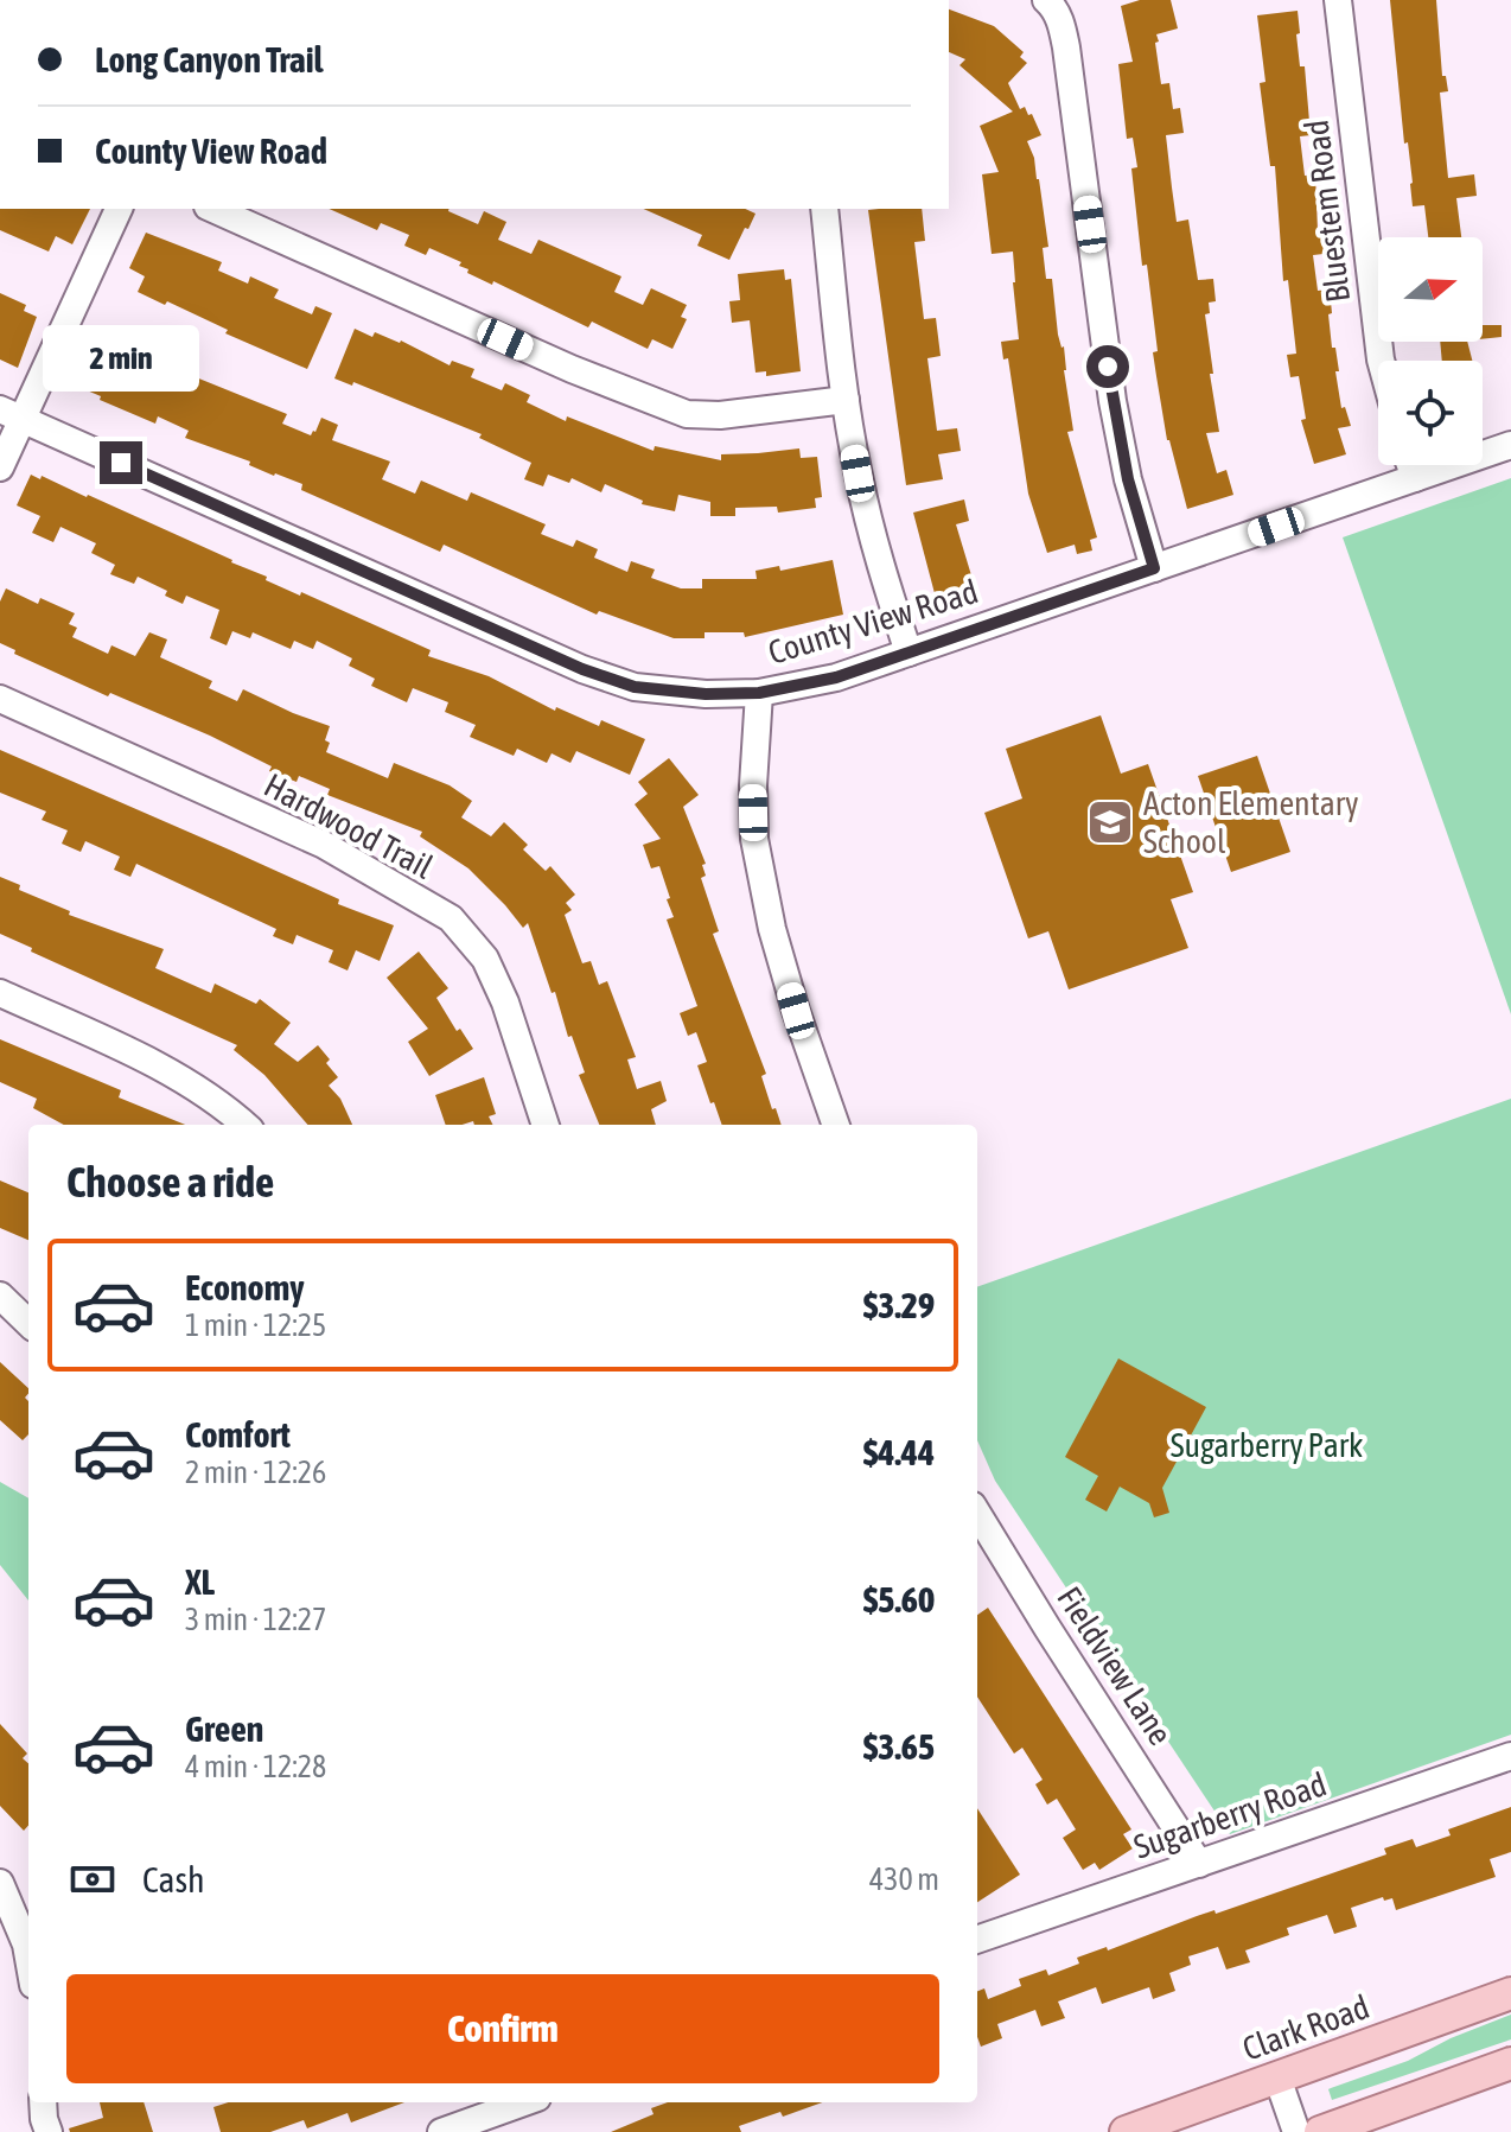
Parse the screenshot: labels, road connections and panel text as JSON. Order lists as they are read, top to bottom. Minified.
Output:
{"streets":{"main road":["Clark Road"],"street":["Bluestem Road","County View Road","Hardwood Trail","Fieldview Lane","Sugarberry Road"]},"crossings":[["Fieldview Lane","Sugarberry Road"]],"parks":["Sugarberry Park"],"places":{"school or university":["Acton Elementary School"]},"north":"right","page":{"banner":["Long Canyon Trail","County View Road"],"bubble":"2 min","heading":"Choose a ride","list":[{"name":"Economy","note":"1 min · 12:25","value":"$3.29"},{"name":"Comfort","note":"2 min · 12:26","value":"$4.44"},{"name":"XL","note":"3 min · 12:27","value":"$5.60"},{"name":"Green","note":"4 min · 12:28","value":"$3.65"}],"pay":["Cash","430 m"],"buttons":"Confirm"}}
